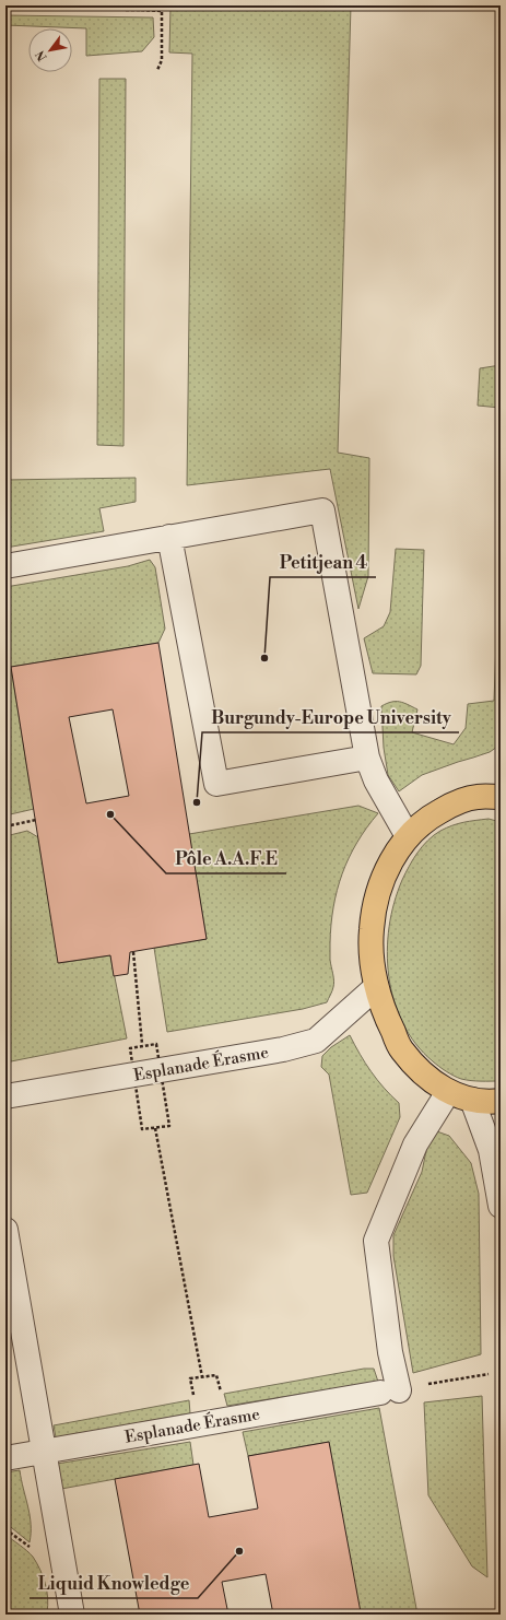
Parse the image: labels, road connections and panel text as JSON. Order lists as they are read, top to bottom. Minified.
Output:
{"streets":{"lane":["Esplanade Érasme"]},"places":["Petitjean 4","Burgundy-Europe University","Pôle A.A.F.E","Liquid Knowledge"],"north":"bottom left"}
